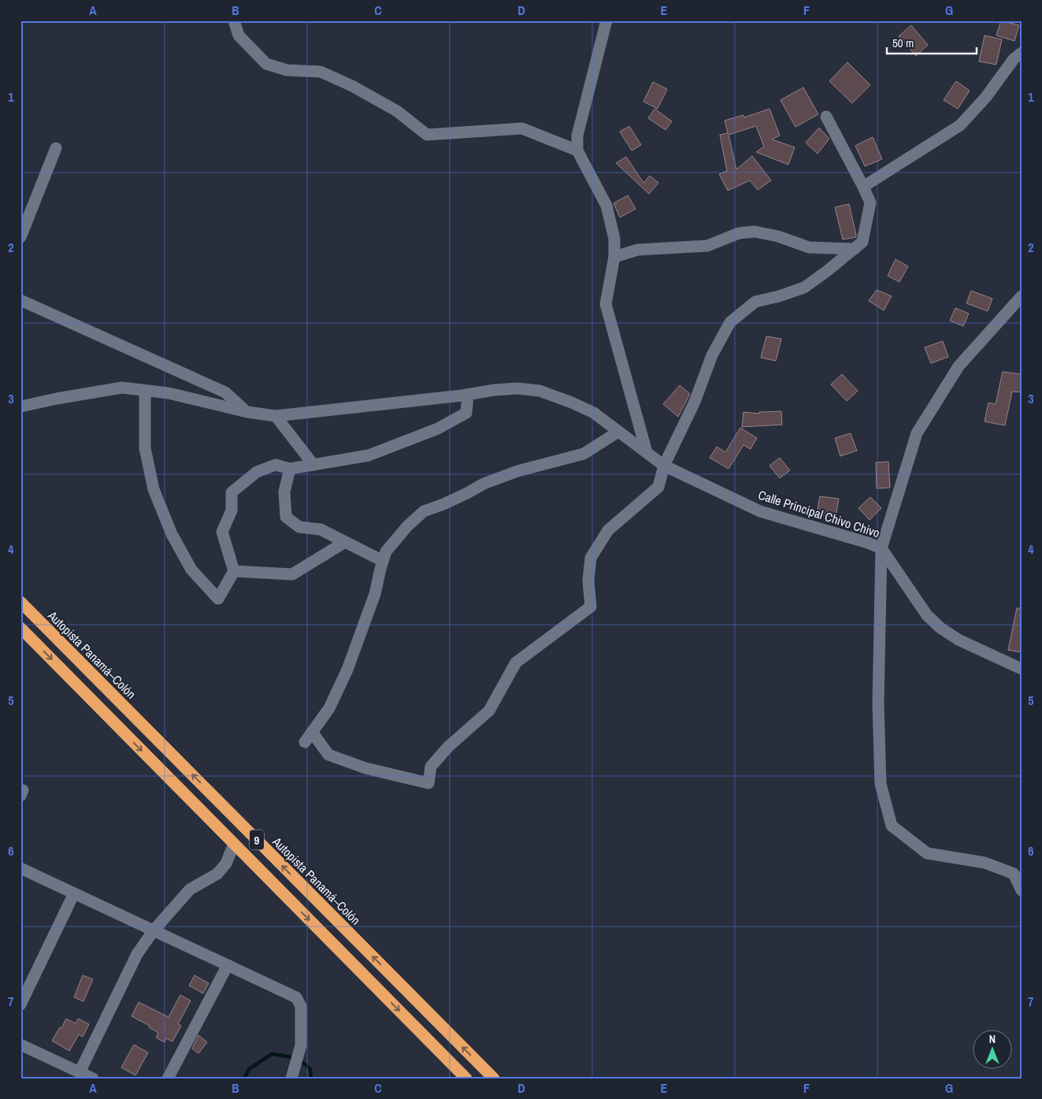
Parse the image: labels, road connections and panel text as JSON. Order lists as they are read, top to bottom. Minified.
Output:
{"streets":{"highway":["Autopista Panamá–Colón","9"],"street":["Calle Principal Chivo Chivo"]},"scale_bar":"50 m","north":"top","grid":{"columns":["A","B","C","D","E","F","G"],"rows":["1","2","3","4","5","6","7"]}}
